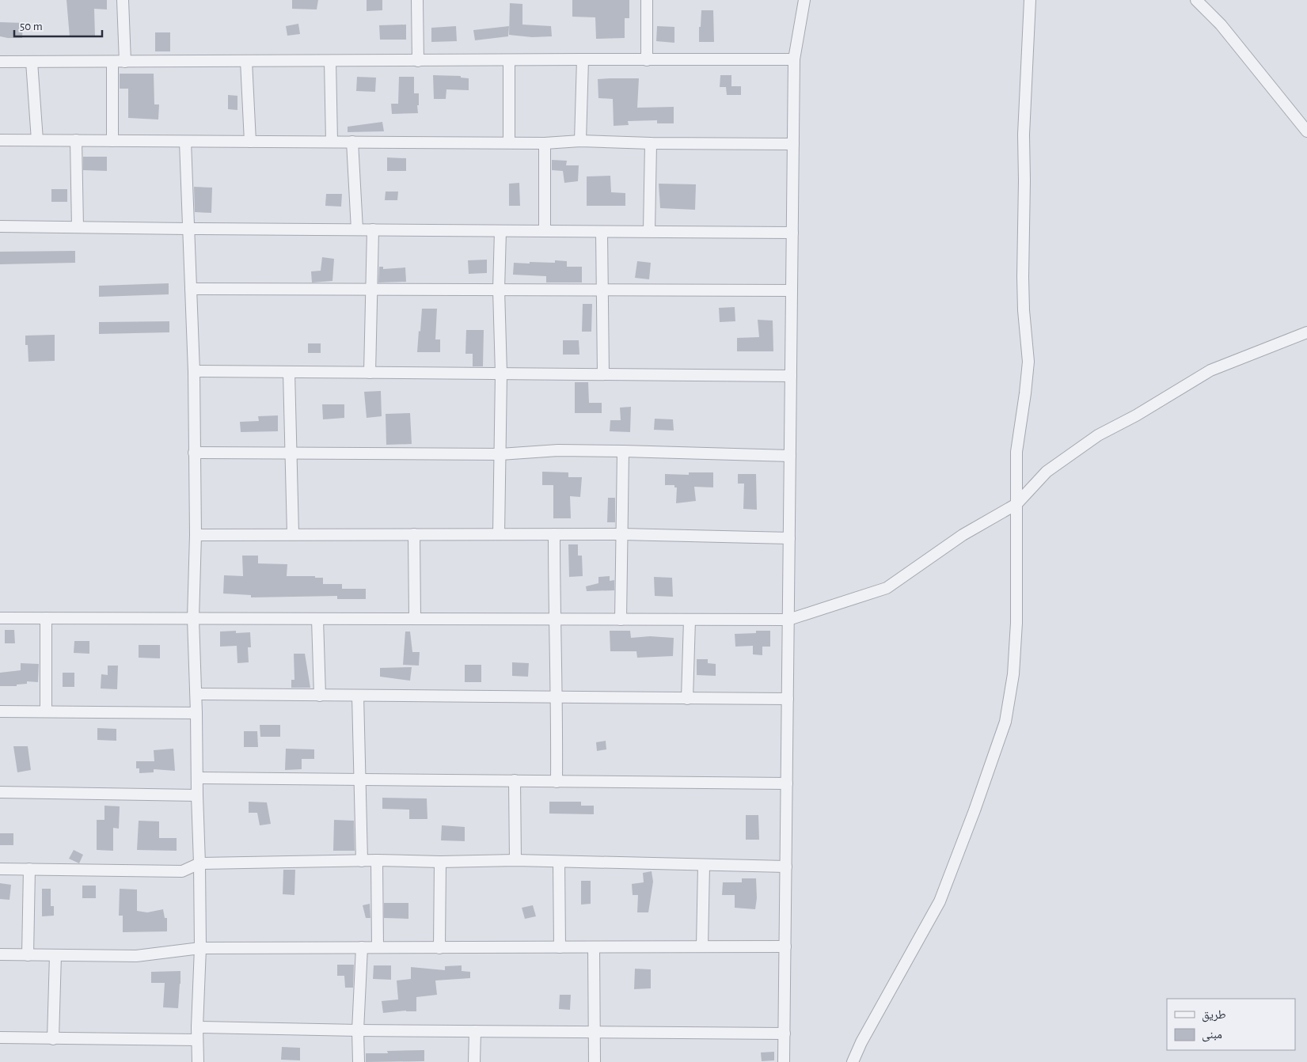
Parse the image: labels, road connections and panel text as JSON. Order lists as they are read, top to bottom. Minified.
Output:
{"legend":["طريق","مبنى"],"scale_bar":"50 m"}
